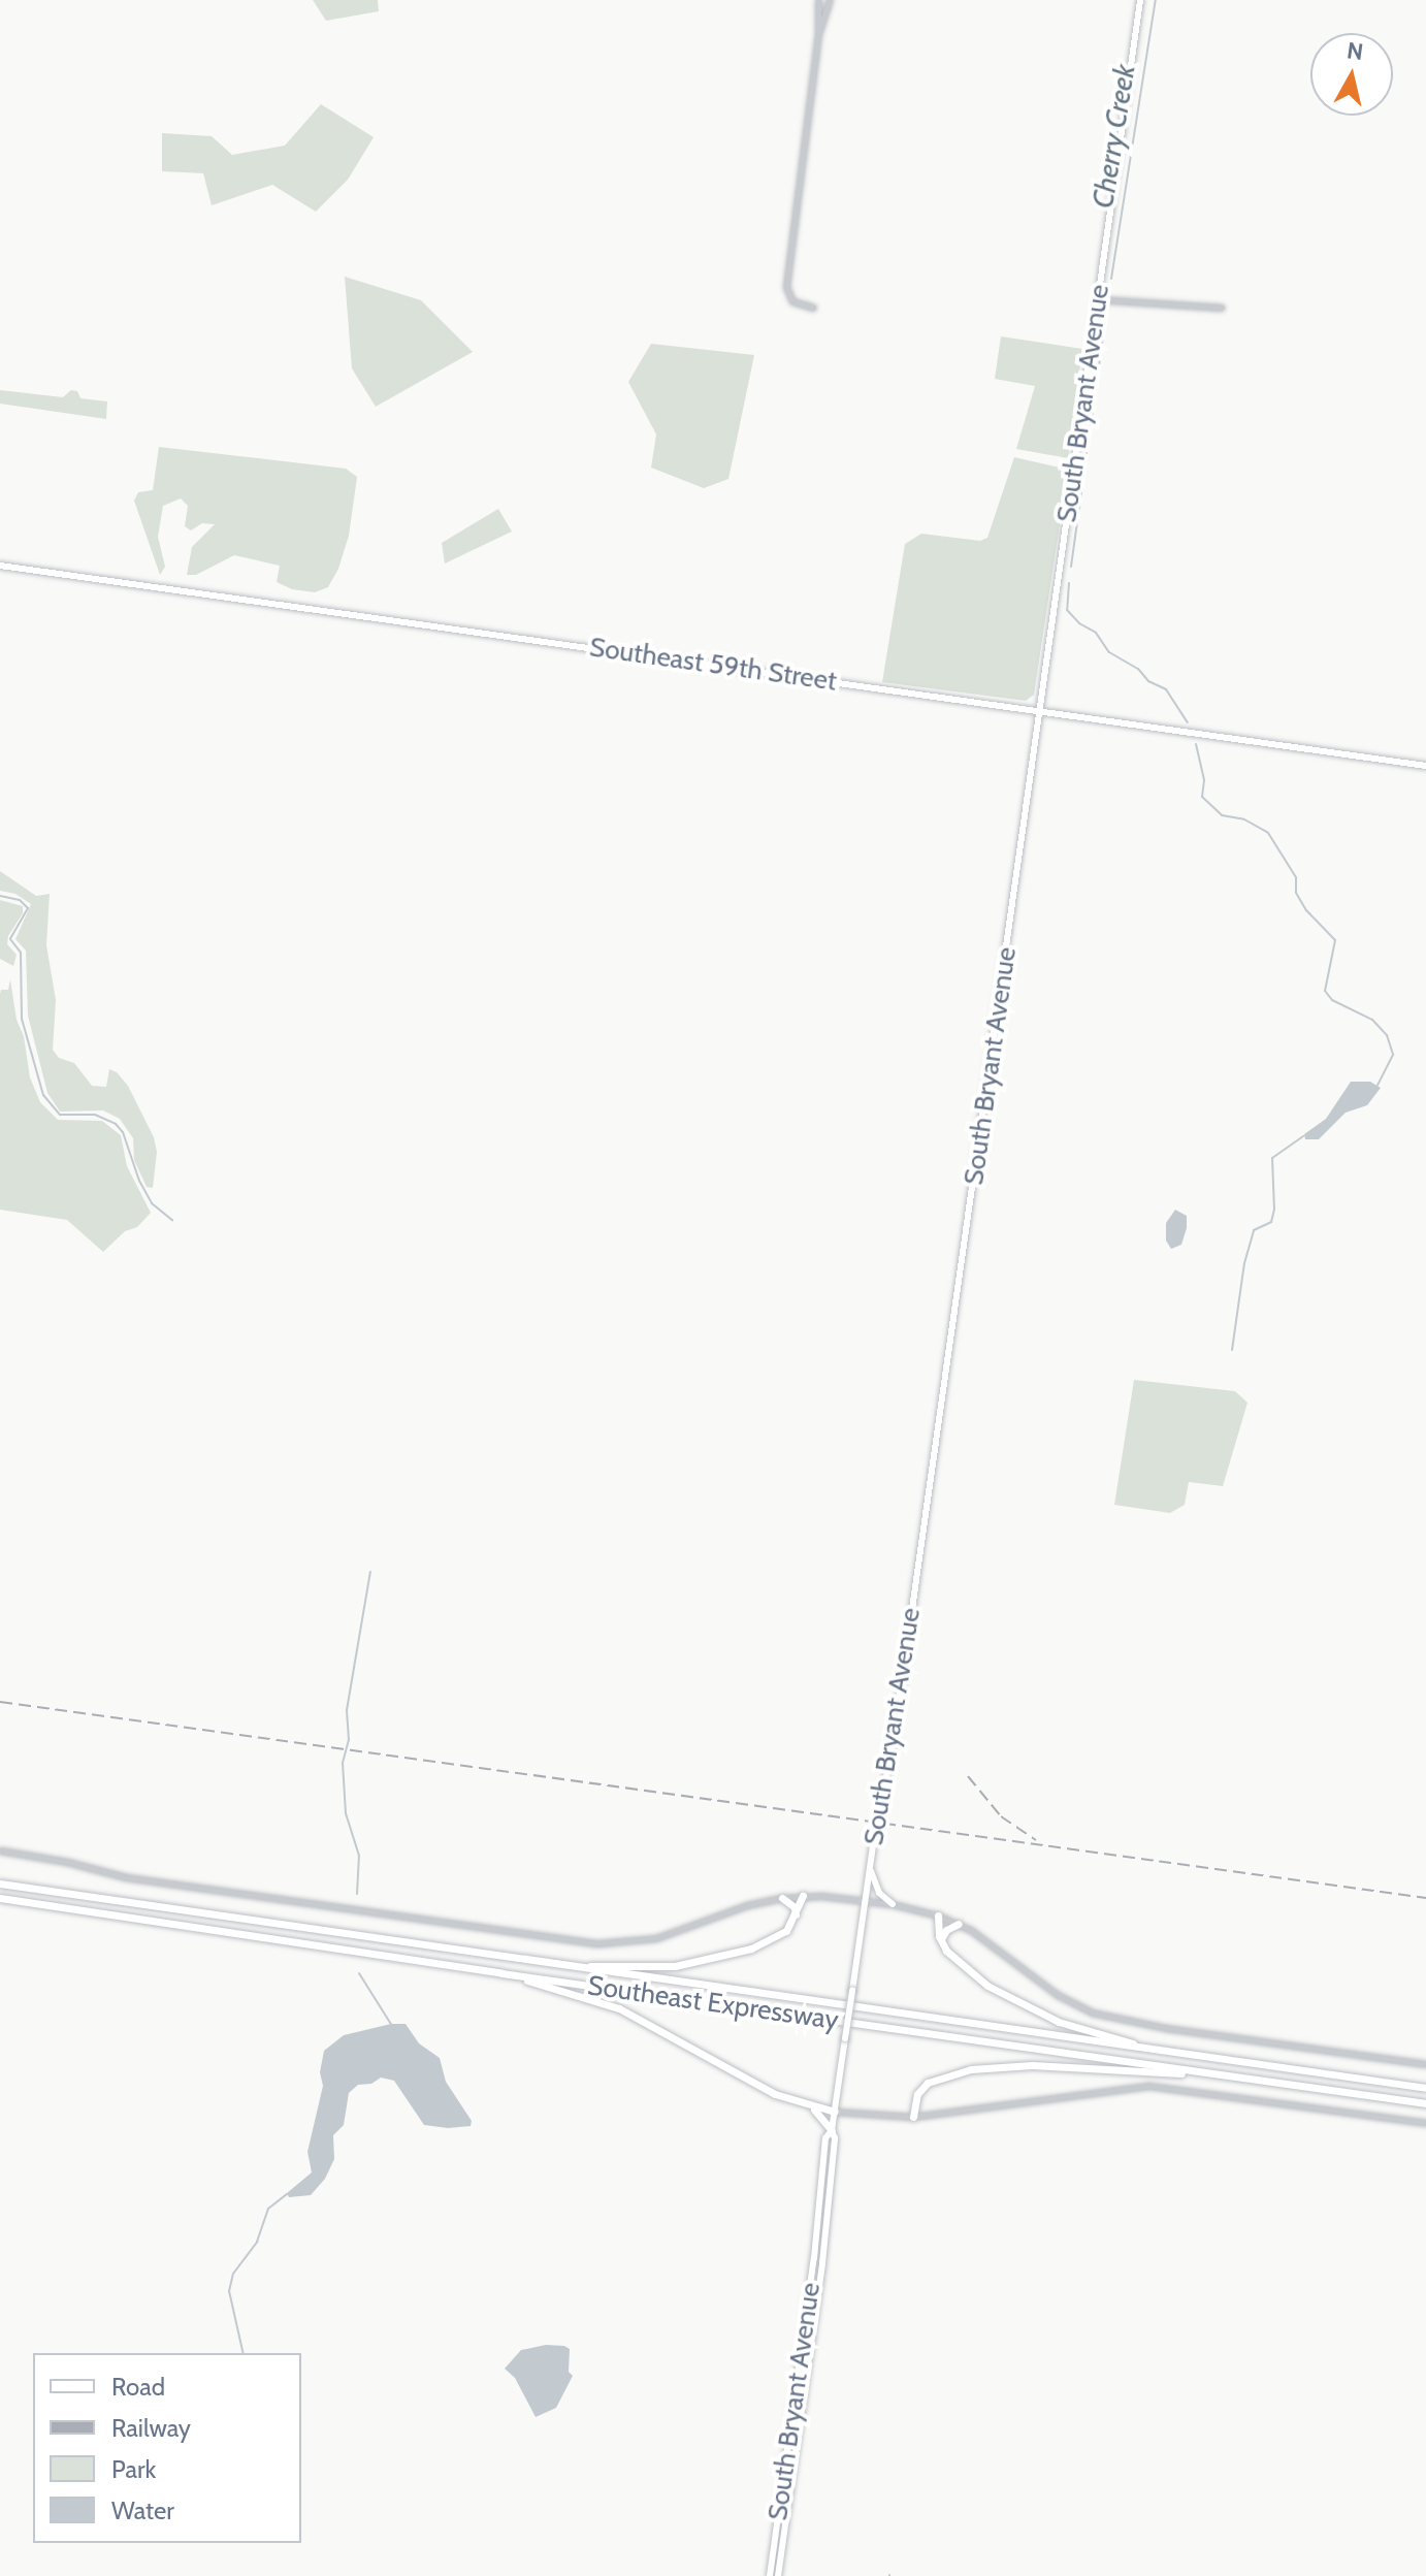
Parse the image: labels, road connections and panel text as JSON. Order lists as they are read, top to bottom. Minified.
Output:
{"streets":{"highway":["Southeast Expressway"],"main road":["South Bryant Avenue","Southeast 59th Street"]},"crossings":[["South Bryant Avenue","Southeast 59th Street"]],"water":["Cherry Creek"],"legend":["Road","Railway","Park","Water"],"north":"top"}
